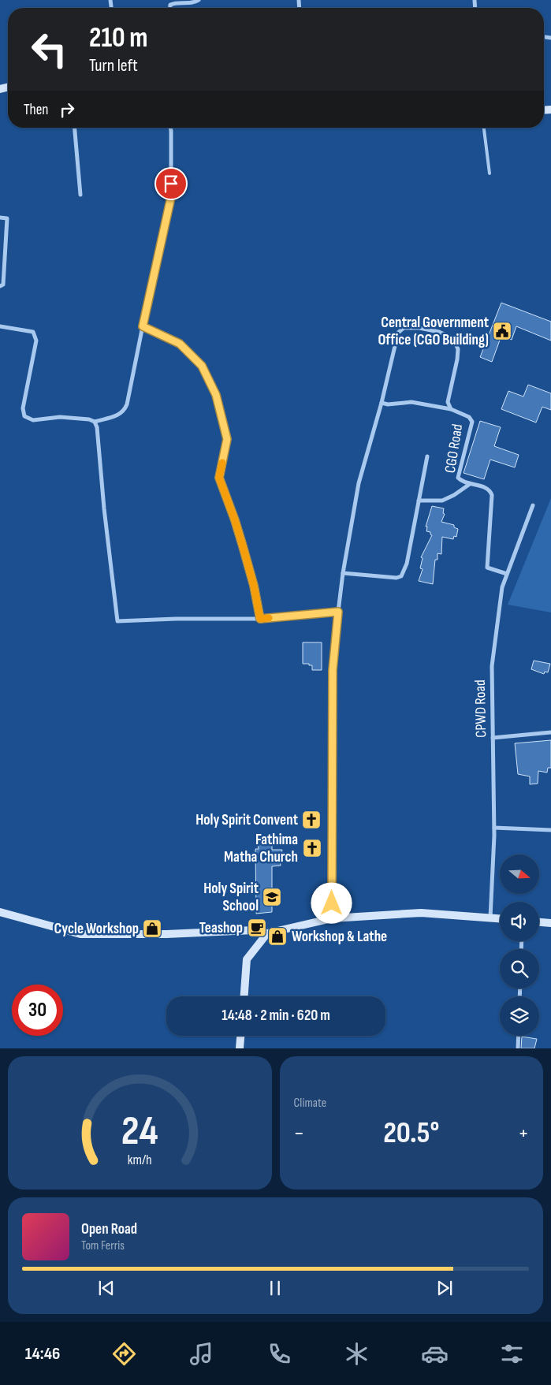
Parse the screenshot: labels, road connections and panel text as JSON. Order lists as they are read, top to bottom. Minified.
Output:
{"streets":{"street":["CGO Road","CPWD Road"]},"crossings":[["CGO Road","CPWD Road"]],"places":{"public building":["Central Government Office (CGO Building)"],"church":["Holy Spirit Convent","Fathima Matha Church"],"school or university":["Holy Spirit School"],"cafe":["Teashop"],"shop":["Cycle Workshop","Workshop & Lathe"]},"north":"right","page":{"turn":["210 m","Turn left"],"then":"Then","limit":"30","trip":"14:48 · 2 min · 620 m","tile":"Climate","heat":["−","20.5°","+"],"song":["Open Road","Tom Ferris"],"tabs":"14:46","gauge":["24","km/h"]}}
